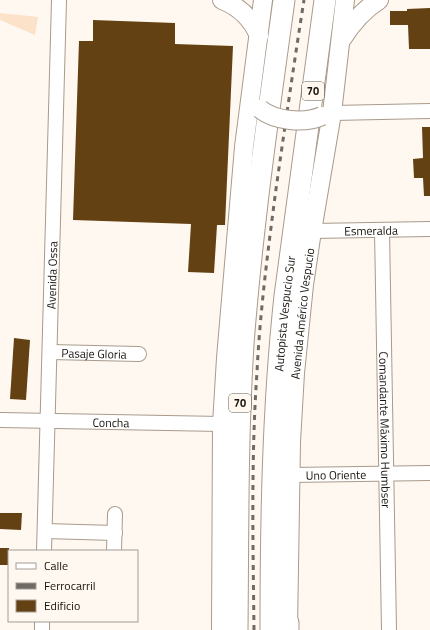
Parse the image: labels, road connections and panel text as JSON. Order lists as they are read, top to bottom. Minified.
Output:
{"streets":{"highway":["70","Autopista Vespucio Sur"],"main road":["Avenida Américo Vespucio"],"street":["Esmeralda","Avenida Ossa","Pasaje Gloria","Concha","Comandante Máximo Humbser","Uno Oriente"]},"crossings":[["Esmeralda","Avenida Américo Vespucio"],["Esmeralda","Comandante Máximo Humbser"],["Avenida Ossa","Pasaje Gloria"],["Avenida Ossa","Concha"],["Autopista Vespucio Sur","Avenida Américo Vespucio"],["Avenida Américo Vespucio","Uno Oriente"],["Comandante Máximo Humbser","Uno Oriente"]],"legend":["Calle","Ferrocarril","Edificio"]}
